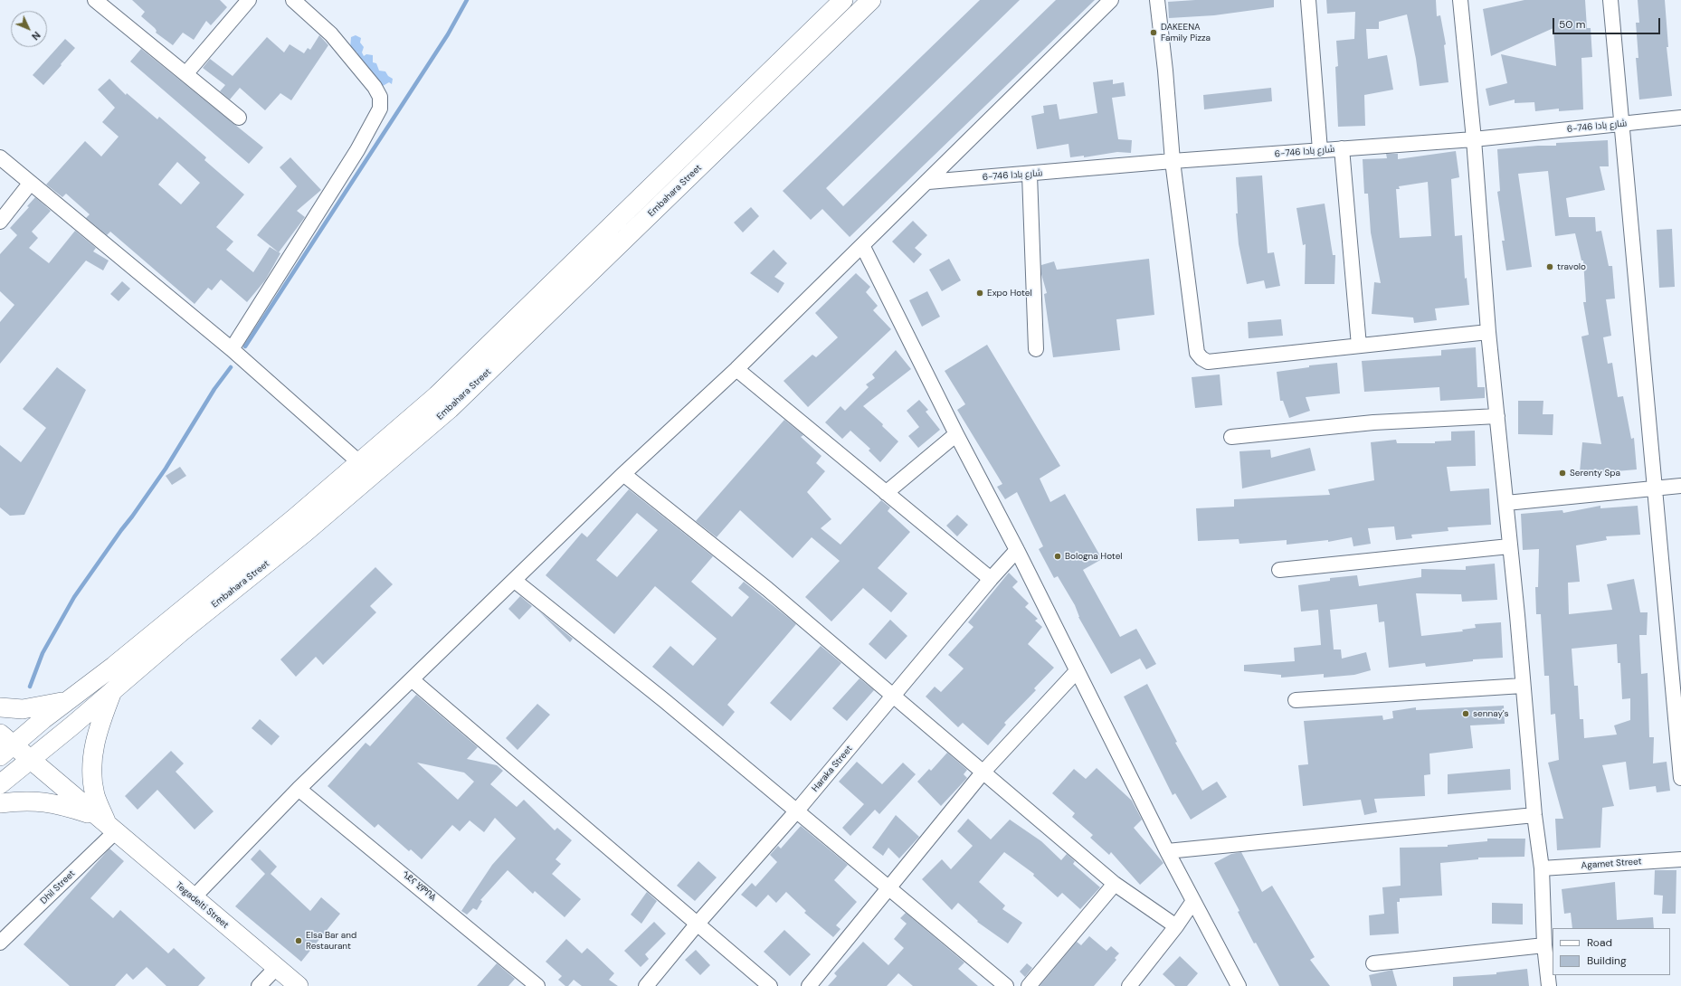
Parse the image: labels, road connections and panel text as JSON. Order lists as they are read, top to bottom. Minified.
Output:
{"streets":{"main road":["Embahara Street","Tegadelti Street"],"street":["شارع بادا 746-6","Haraka Street","Agamet Street","ጎደና ሂምቦል","Dhil Street"]},"crossings":[["Embahara Street","Tegadelti Street"],["Dhil Street","Tegadelti Street"]],"places":["DAKEENA Family Pizza","travolo","Expo Hotel","Serenty Spa","Bologna Hotel","sennay's","Elsa Bar and Restaurant"],"legend":["Road","Building"],"scale_bar":"50 m","north":"bottom right"}
